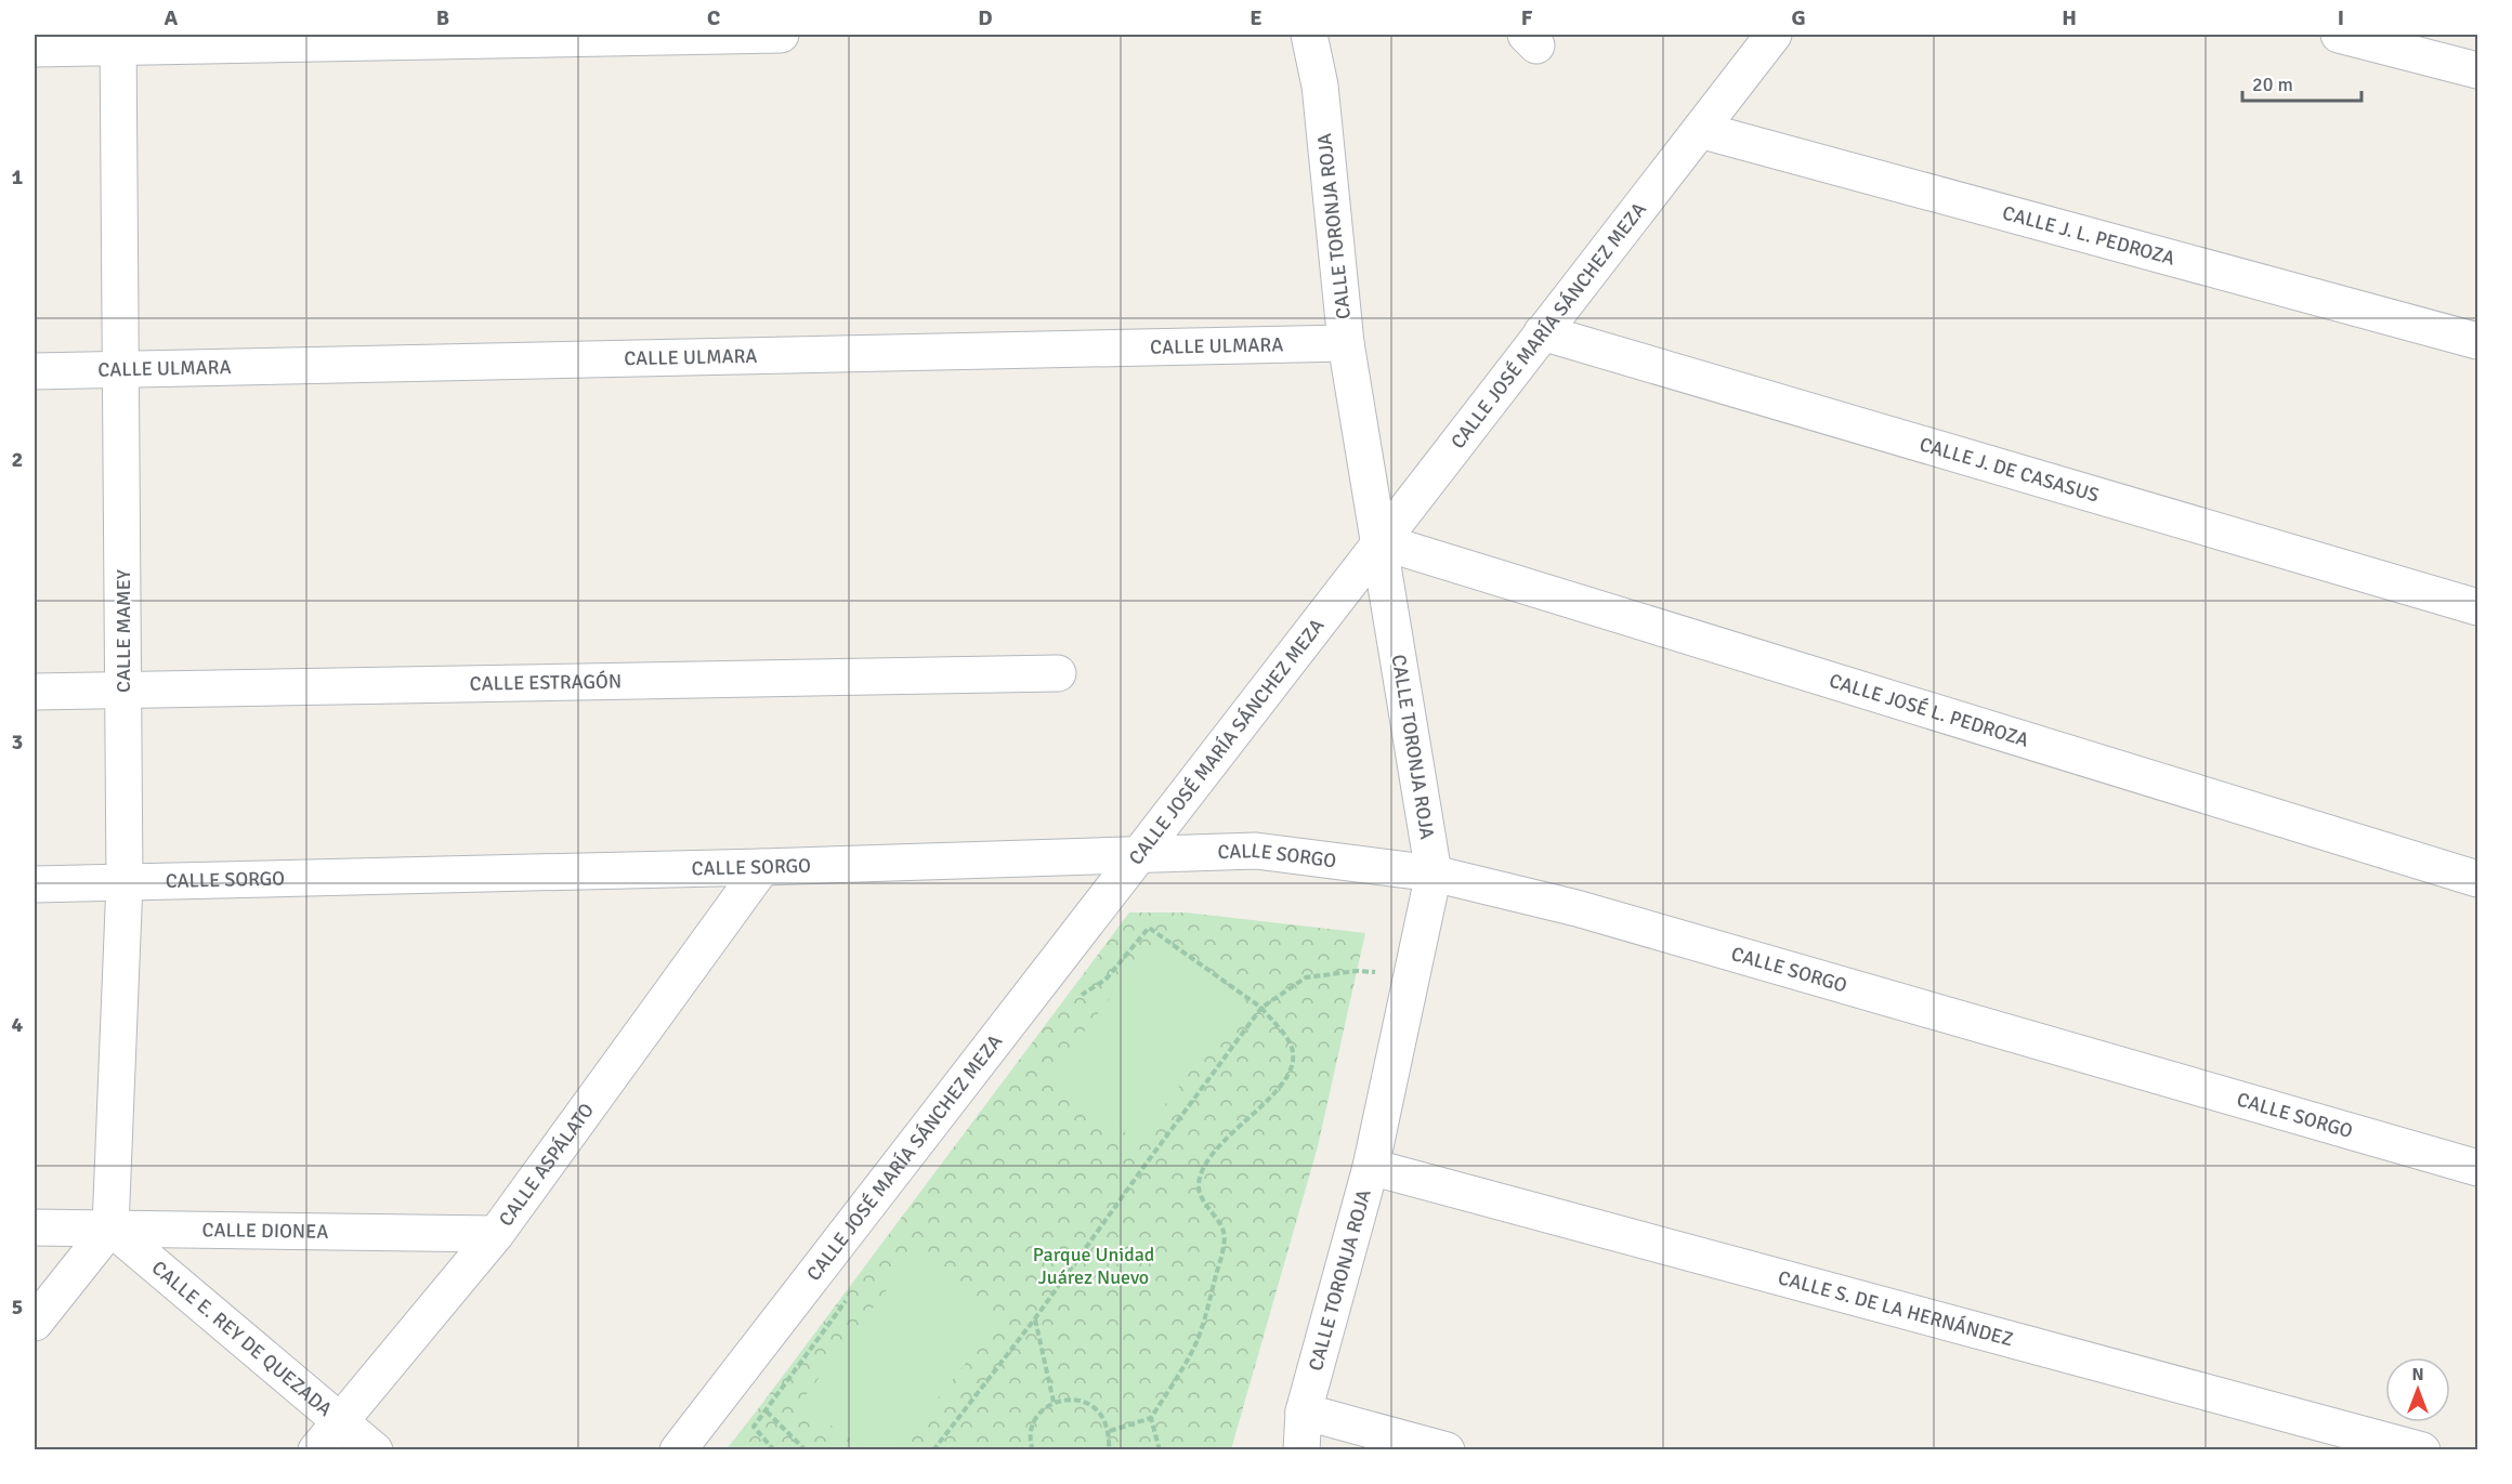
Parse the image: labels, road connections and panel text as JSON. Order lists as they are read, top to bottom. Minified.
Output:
{"streets":{"street":["CALLE TORONJA ROJA","CALLE J. L. PEDROZA","CALLE JOSÉ MARÍA SÁNCHEZ MEZA","CALLE ULMARA","CALLE J. DE CASASUS","CALLE MAMEY","CALLE ESTRAGÓN","CALLE JOSÉ L. PEDROZA","CALLE SORGO","CALLE ASPÁLATO","CALLE DIONEA","CALLE S. DE LA HERNÁNDEZ","CALLE E. REY DE QUEZADA"]},"crossings":[["CALLE TORONJA ROJA","CALLE JOSÉ MARÍA SÁNCHEZ MEZA"],["CALLE TORONJA ROJA","CALLE ULMARA"],["CALLE TORONJA ROJA","CALLE JOSÉ L. PEDROZA"],["CALLE TORONJA ROJA","CALLE SORGO"],["CALLE TORONJA ROJA","CALLE S. DE LA HERNÁNDEZ"],["CALLE J. L. PEDROZA","CALLE JOSÉ MARÍA SÁNCHEZ MEZA"],["CALLE JOSÉ MARÍA SÁNCHEZ MEZA","CALLE J. DE CASASUS"],["CALLE JOSÉ MARÍA SÁNCHEZ MEZA","CALLE JOSÉ L. PEDROZA"],["CALLE JOSÉ MARÍA SÁNCHEZ MEZA","CALLE SORGO"],["CALLE ULMARA","CALLE MAMEY"],["CALLE MAMEY","CALLE ESTRAGÓN"],["CALLE MAMEY","CALLE SORGO"],["CALLE MAMEY","CALLE DIONEA"],["CALLE MAMEY","CALLE E. REY DE QUEZADA"],["CALLE SORGO","CALLE ASPÁLATO"],["CALLE ASPÁLATO","CALLE DIONEA"],["CALLE ASPÁLATO","CALLE E. REY DE QUEZADA"],["CALLE DIONEA","CALLE E. REY DE QUEZADA"]],"parks":["Parque Unidad Juárez Nuevo"],"scale_bar":"20 m","north":"top","grid":{"columns":["A","B","C","D","E","F","G","H","I"],"rows":["1","2","3","4","5"]}}
